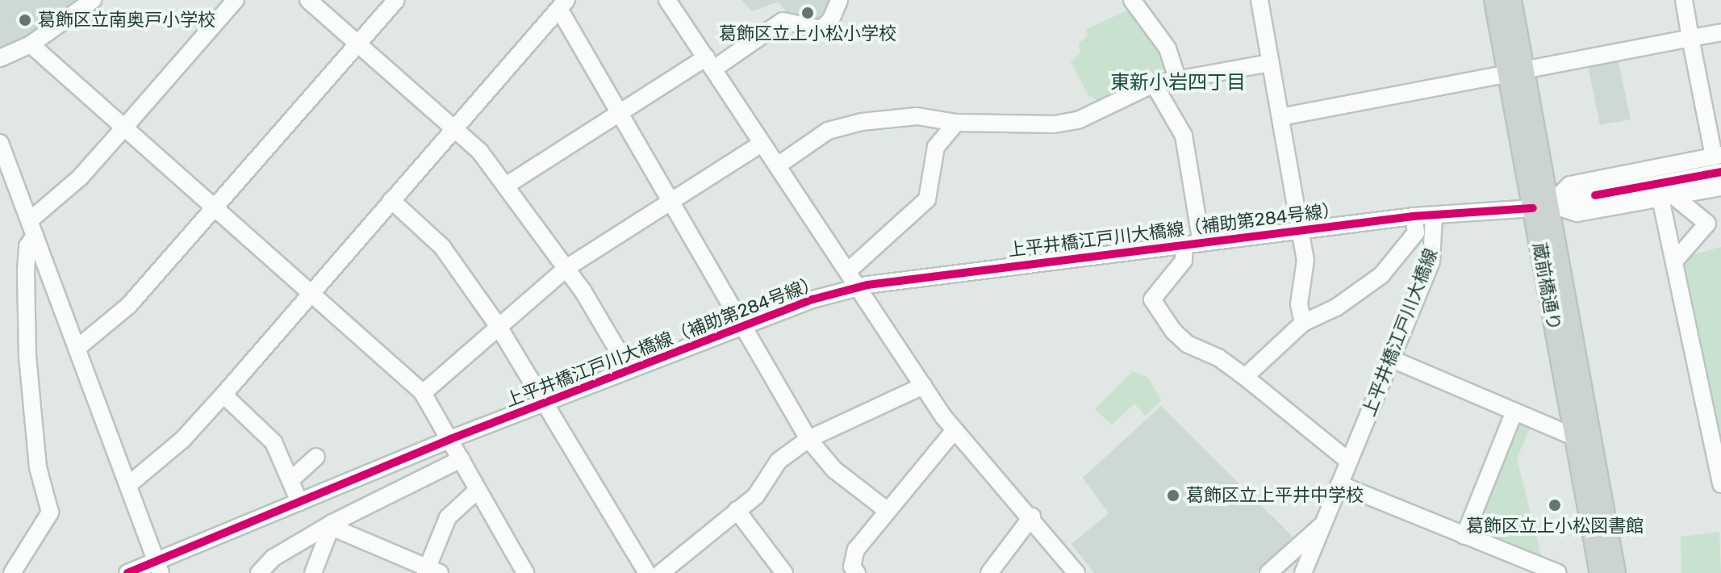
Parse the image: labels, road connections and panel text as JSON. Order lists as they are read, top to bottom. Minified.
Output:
{"streets":{"main road":["蔵前橋通り"],"street":["上平井橋江戸川大橋線（補助第284号線）","上平井橋江戸川大橋線"]},"crossings":[["上平井橋江戸川大橋線（補助第284号線）","上平井橋江戸川大橋線"]],"districts":["東新小岩四丁目"],"places":["葛飾区立上小松小学校","葛飾区立南奥戸小学校","葛飾区立上平井中学校","葛飾区立上小松図書館"]}
